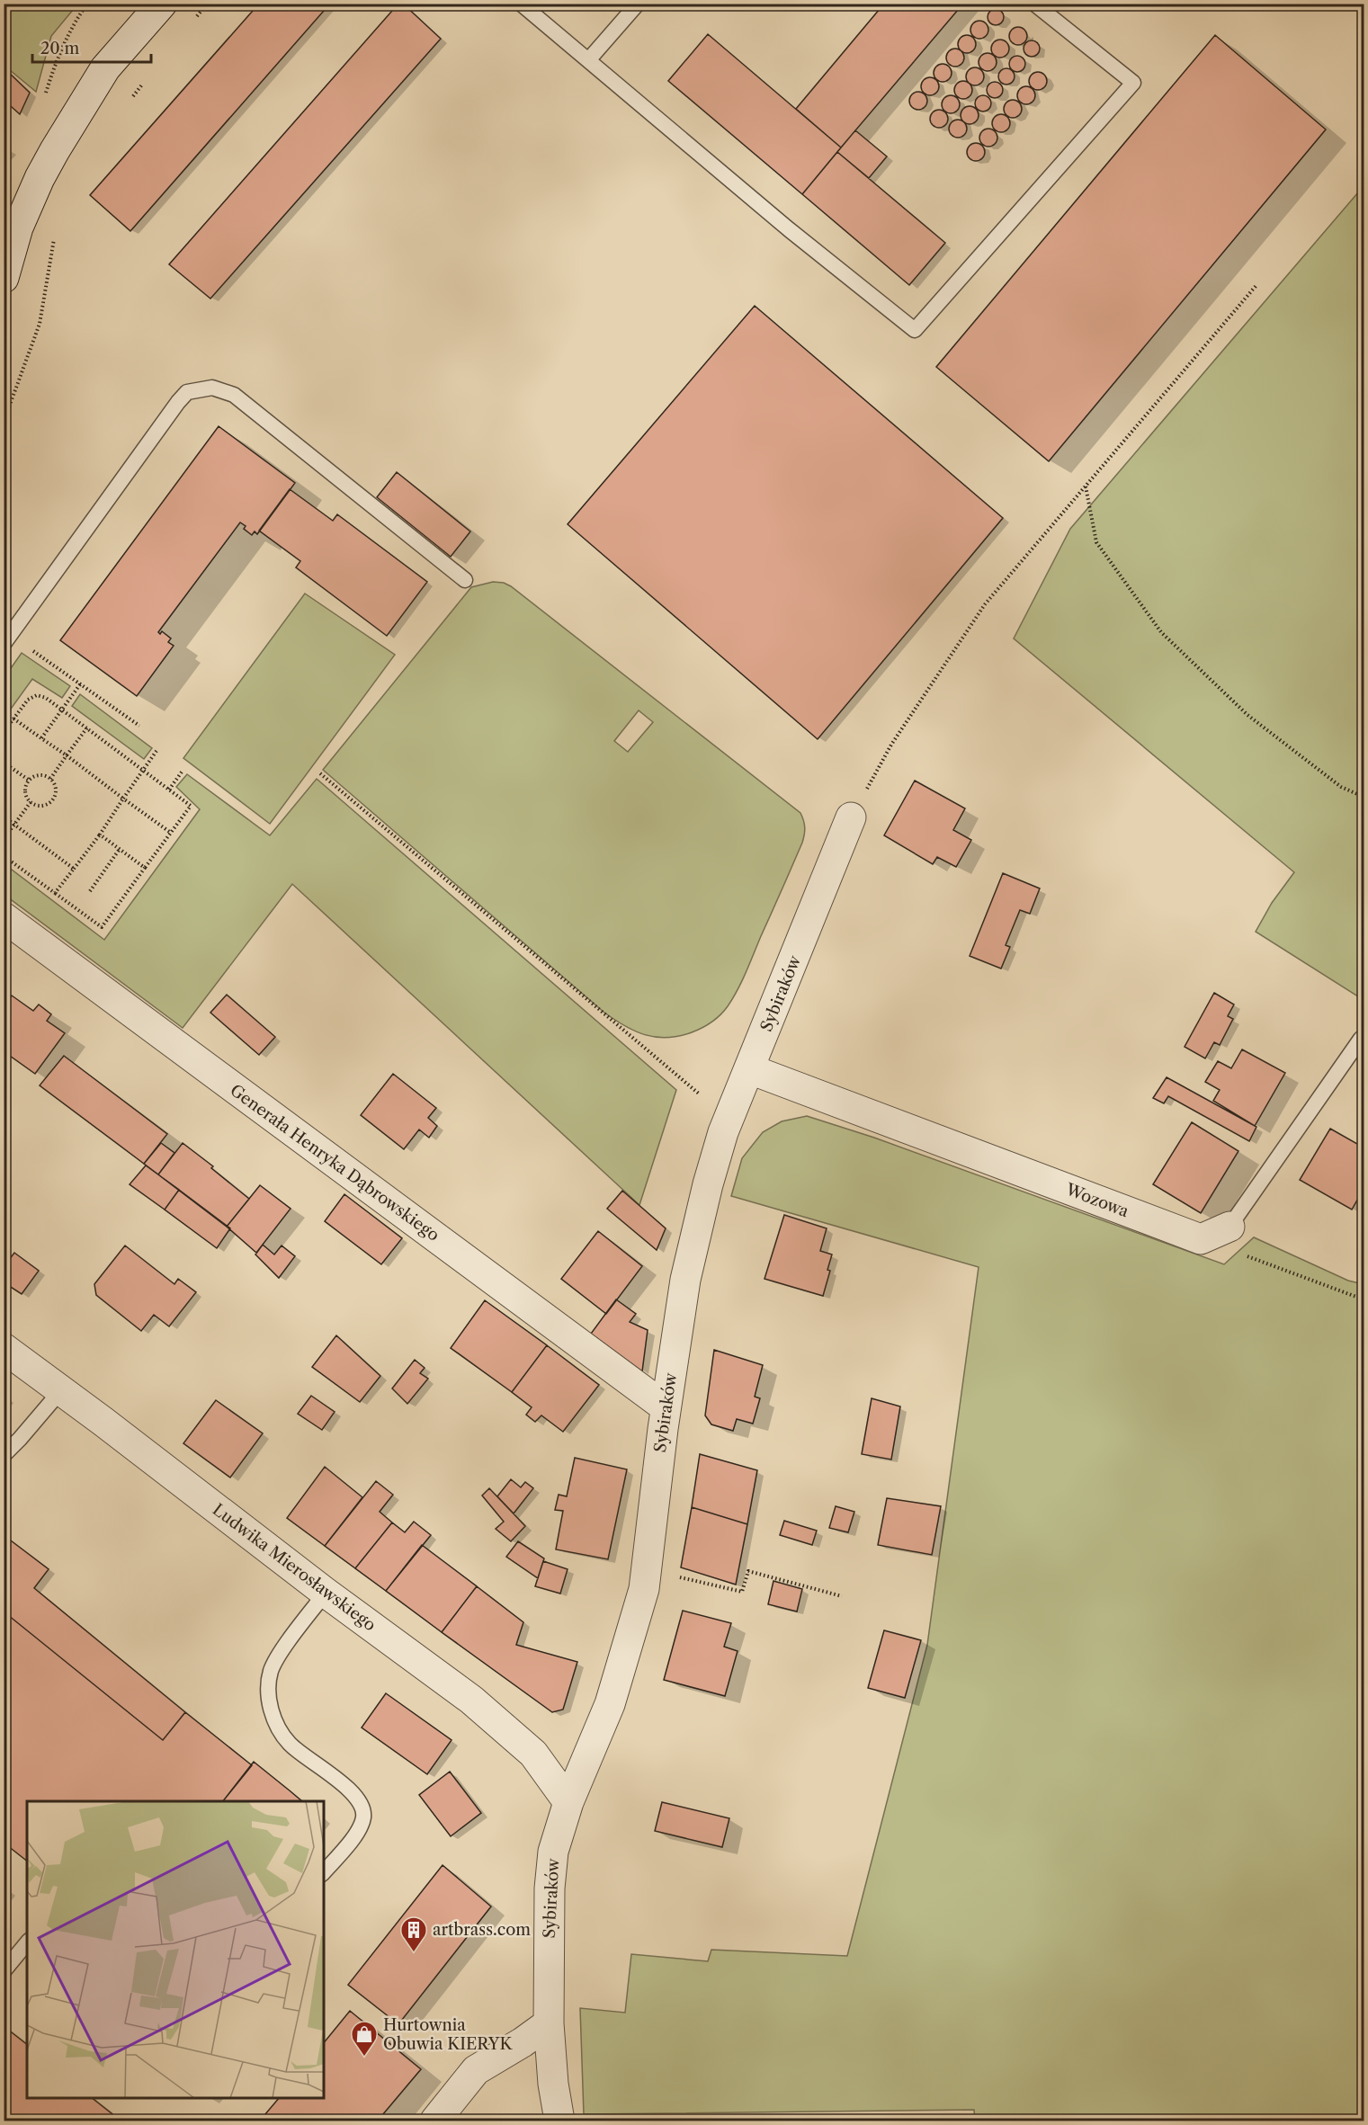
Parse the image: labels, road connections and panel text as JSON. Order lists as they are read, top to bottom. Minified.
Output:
{"streets":{"street":["Sybiraków","Generała Henryka Dąbrowskiego","Wozowa","Ludwika Mierosławskiego"]},"crossings":[["Sybiraków","Generała Henryka Dąbrowskiego"],["Sybiraków","Wozowa"],["Sybiraków","Ludwika Mierosławskiego"]],"places":{"building":["artbrass.com"],"shop":["Hurtownia Obuwia KIERYK"]},"scale_bar":"20 m"}
